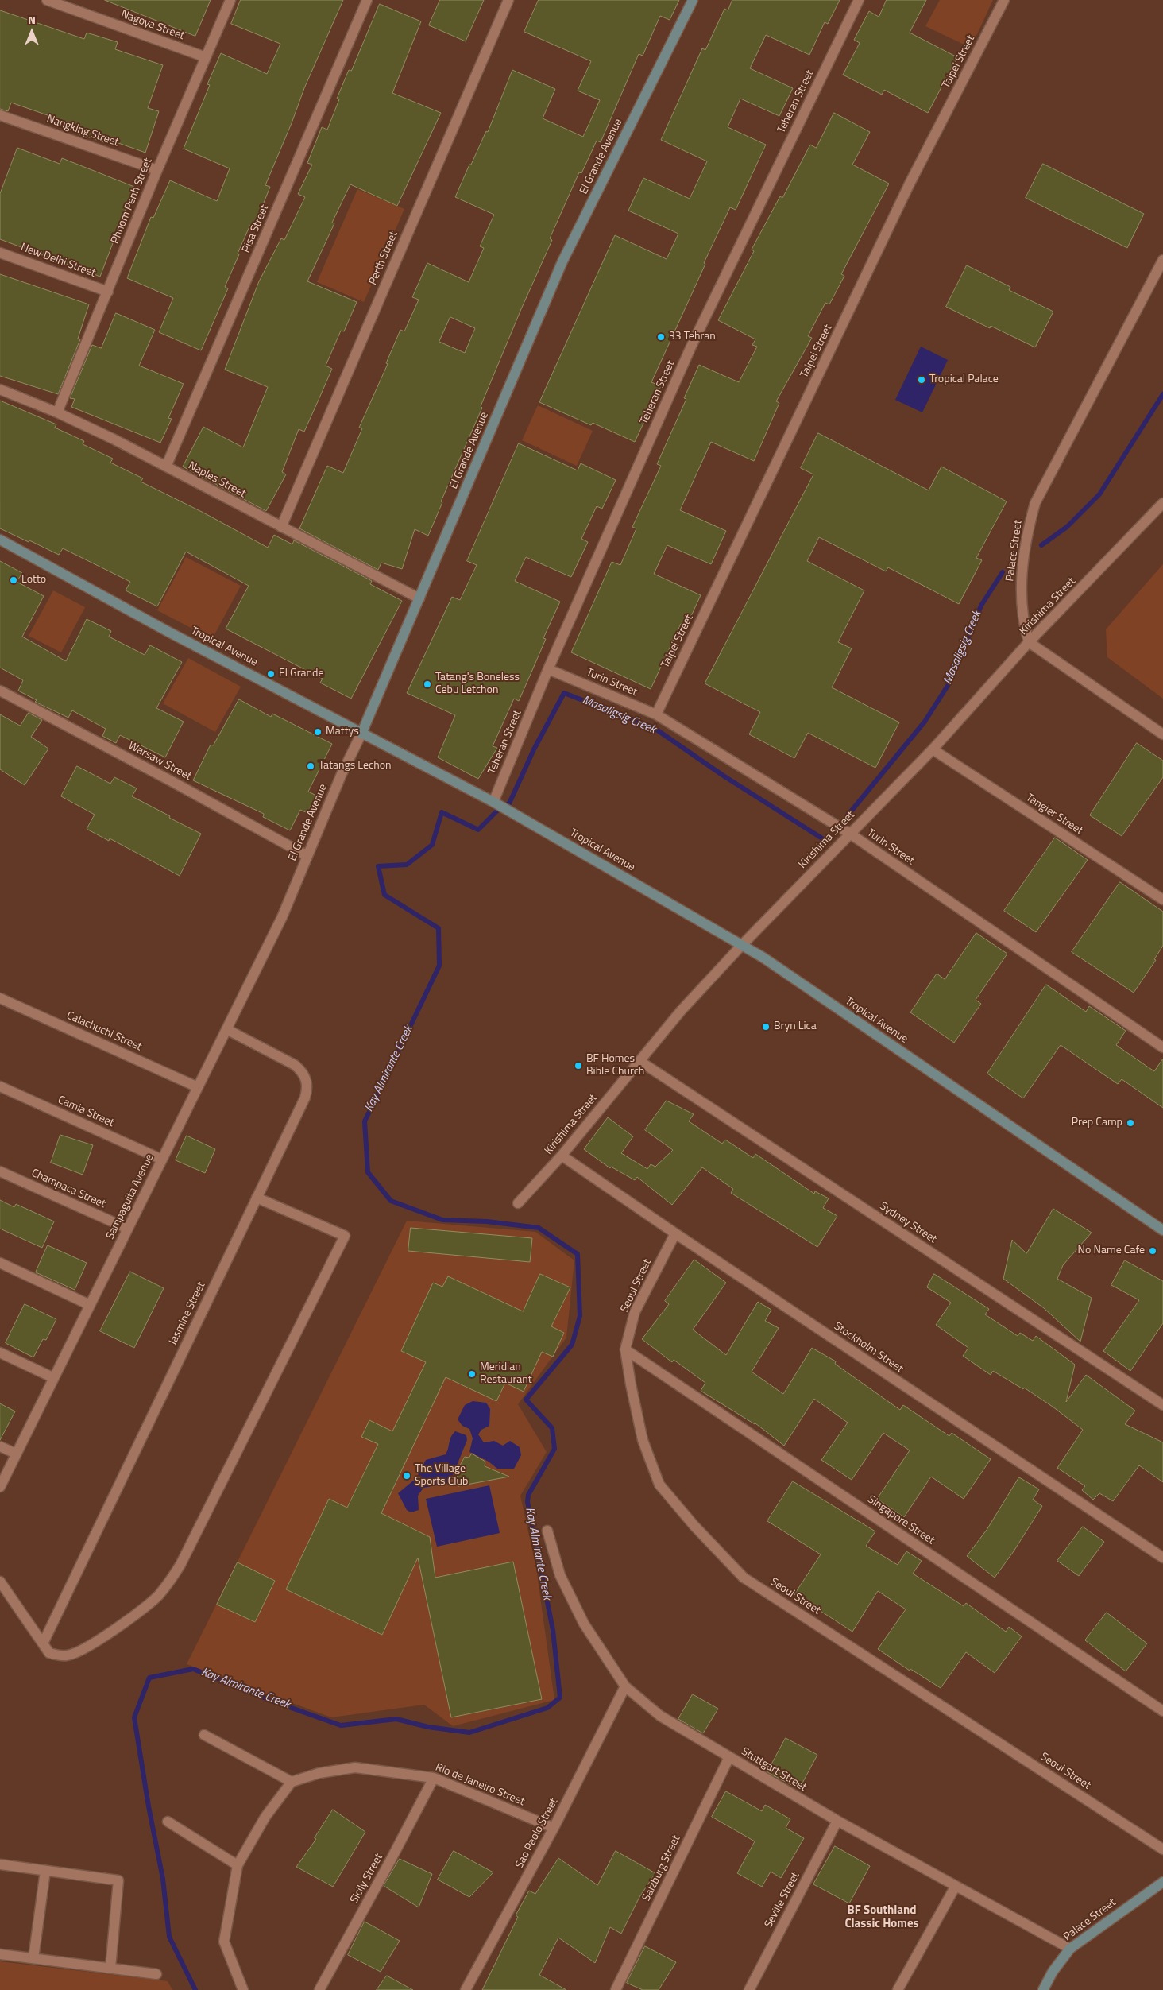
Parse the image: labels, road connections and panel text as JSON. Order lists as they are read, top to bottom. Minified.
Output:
{"streets":{"street":["Nagoya Street","Taipei Street","Teheran Street","Nangking Street","El Grande Avenue","Phnom Penh Street","Pisa Street","Perth Street","New Delhi Street","Naples Street","Palace Street","Kirishima Street","Tropical Avenue","Turin Street","Warsaw Street","Tangier Street","Calachuchi Street","Camia Street","Champaca Street","Sampaguita Avenue","Sydney Street","Seoul Street","Jasmine Street","Stockholm Street","Singapore Street","Stuttgart Street","Rio de Janeiro Street","Sao Paolo Street","Salzburg Street","Sicily Street","Seville Street"]},"crossings":[["Nagoya Street","Phnom Penh Street"],["Taipei Street","Turin Street"],["Teheran Street","Tropical Avenue"],["Teheran Street","Turin Street"],["Nangking Street","Phnom Penh Street"],["El Grande Avenue","Naples Street"],["El Grande Avenue","Tropical Avenue"],["El Grande Avenue","Warsaw Street"],["El Grande Avenue","Sampaguita Avenue"],["Phnom Penh Street","New Delhi Street"],["Phnom Penh Street","Naples Street"],["Pisa Street","Naples Street"],["Perth Street","Naples Street"],["Palace Street","Kirishima Street"],["Palace Street","Stuttgart Street"],["Kirishima Street","Tropical Avenue"],["Kirishima Street","Turin Street"],["Kirishima Street","Tangier Street"],["Kirishima Street","Sydney Street"],["Kirishima Street","Stockholm Street"],["Calachuchi Street","Sampaguita Avenue"],["Camia Street","Sampaguita Avenue"],["Champaca Street","Sampaguita Avenue"],["Sampaguita Avenue","Jasmine Street"],["Seoul Street","Stockholm Street"],["Seoul Street","Singapore Street"],["Stuttgart Street","Sao Paolo Street"],["Stuttgart Street","Salzburg Street"],["Stuttgart Street","Seville Street"],["Rio de Janeiro Street","Sao Paolo Street"],["Rio de Janeiro Street","Sicily Street"]],"districts":["BF Southland Classic Homes"],"water":["Masaligsig Creek","Kay Almirante Creek"],"places":["33 Tehran","Tropical Palace","Lotto","El Grande","Tatang's Boneless Cebu Letchon","Mattys","Tatangs Lechon","Bryn Lica","BF Homes Bible Church","Prep Camp","No Name Cafe","Meridian Restaurant","The Village Sports Club"],"north":"top"}
